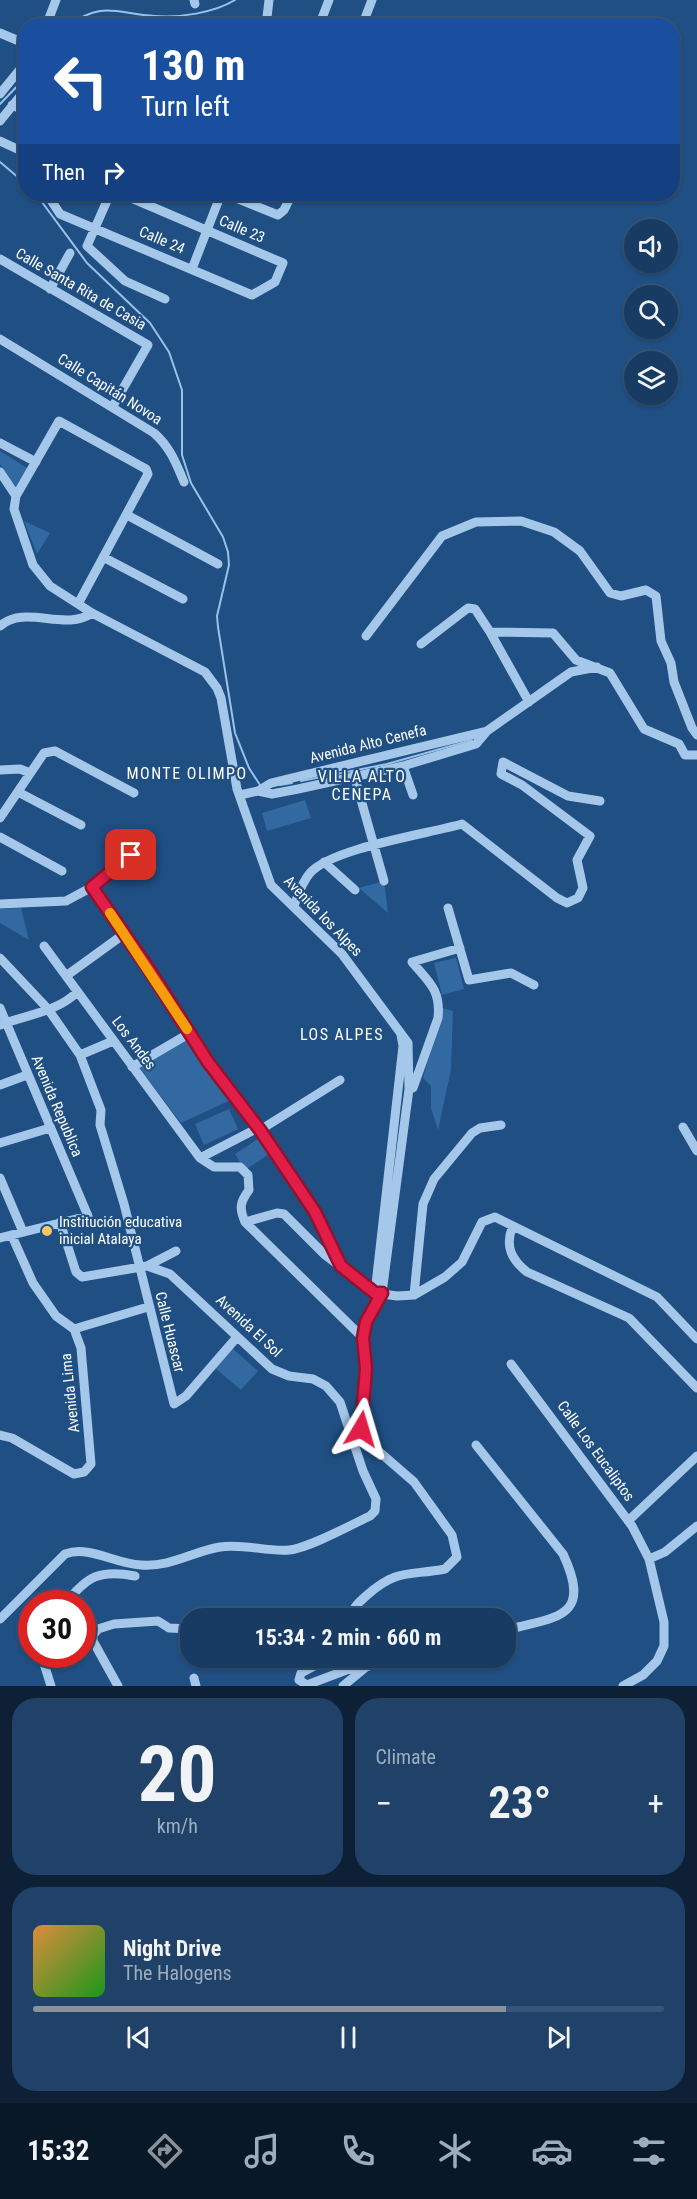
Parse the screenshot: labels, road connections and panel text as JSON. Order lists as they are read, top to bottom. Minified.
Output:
{"streets":{"street":["Calle 23","Calle 24","Calle Santa Rita de Casia","Calle Capitán Novoa","Avenida Alto Cenefa","Avenida los Alpes","Los Andes","Avenida Republica","Avenida El Sol","Calle Huascar","Avenida Lima","Calle Los Eucaliptos"]},"crossings":[["Calle 23","Calle 24"],["Calle Santa Rita de Casia","Calle Capitán Novoa"],["Avenida Alto Cenefa","Avenida los Alpes"],["Avenida El Sol","Calle Huascar"]],"districts":["MONTE OLIMPO","VILLA ALTO CENEPA","LOS ALPES"],"places":["Institución educativa inicial Atalaya"],"page":{"turn":["130 m","Turn left"],"then":"Then","limit":"30","trip":"15:34 · 2 min · 660 m","tile":[["20","km/h"],"Climate"],"heat":["−","23°","+"],"song":["Night Drive","The Halogens"],"tabs":"15:32"}}
